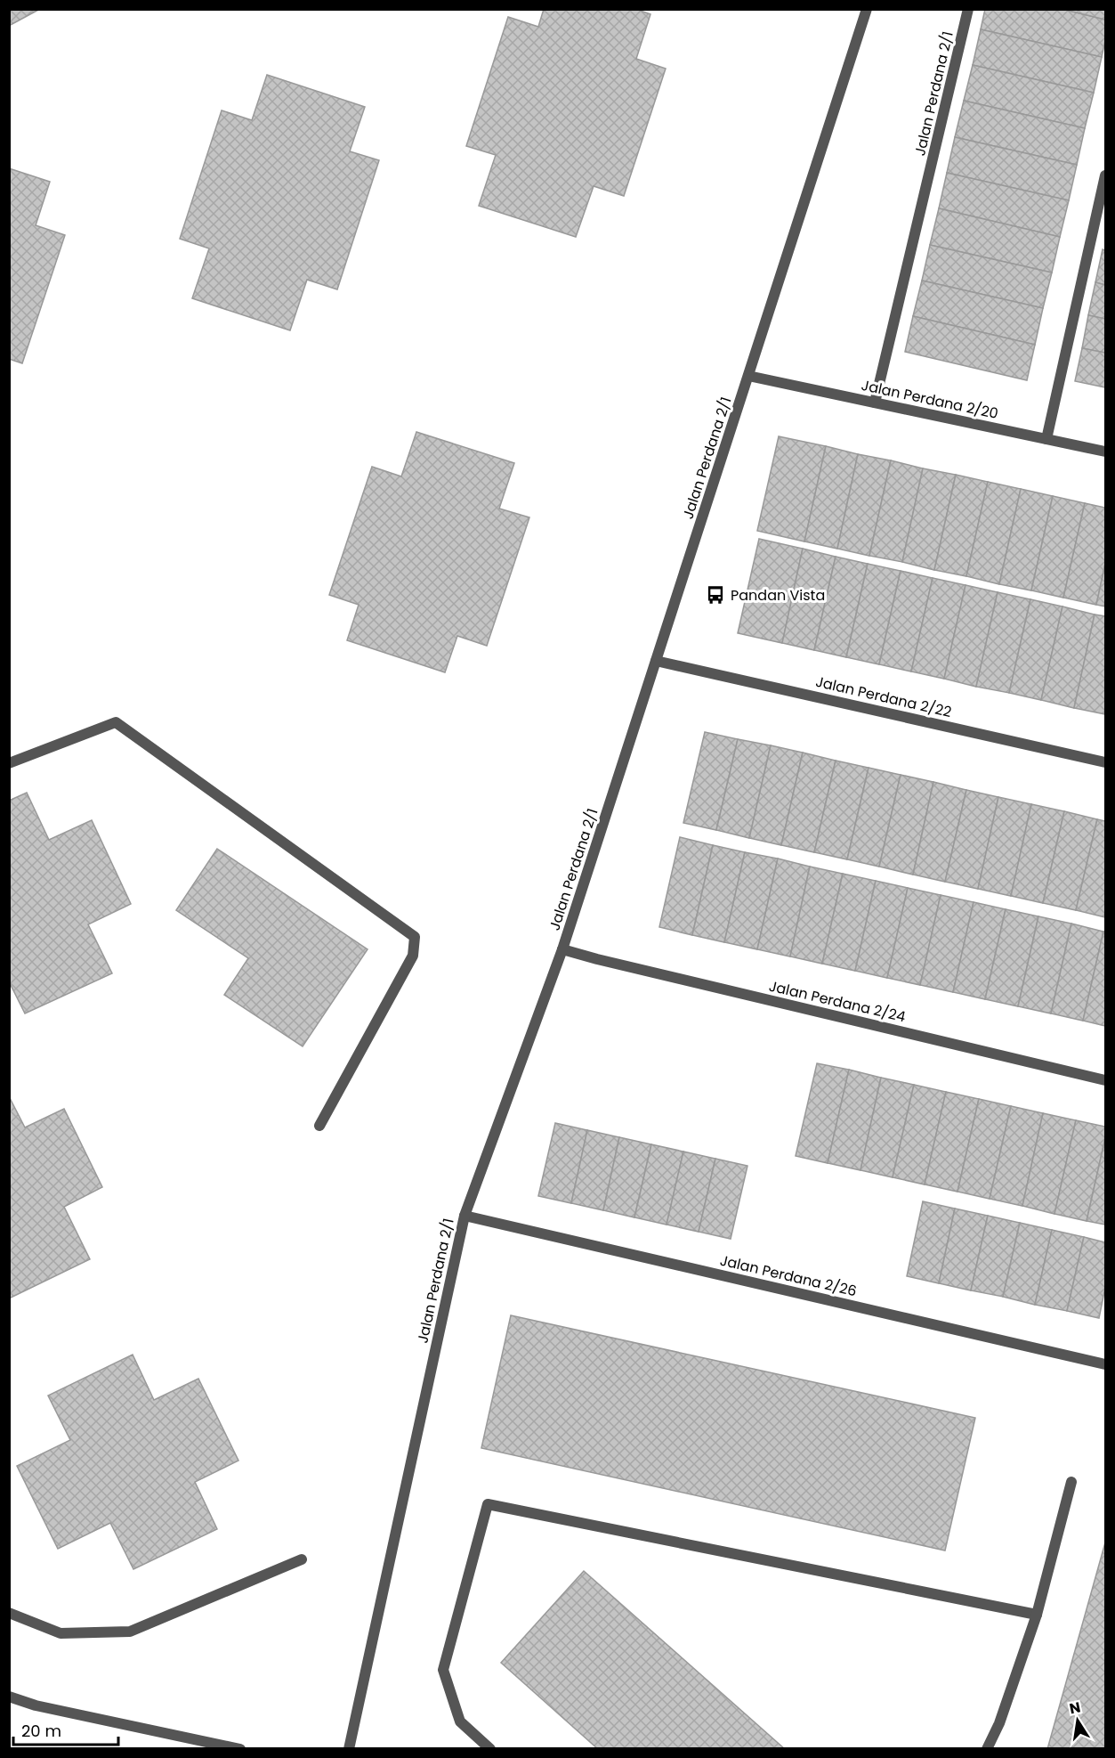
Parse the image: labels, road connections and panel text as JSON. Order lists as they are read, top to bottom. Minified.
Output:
{"streets":{"street":["Jalan Perdana 2/1","Jalan Perdana 2/20","Jalan Perdana 2/22","Jalan Perdana 2/24","Jalan Perdana 2/26"]},"crossings":[["Jalan Perdana 2/1","Jalan Perdana 2/20"],["Jalan Perdana 2/1","Jalan Perdana 2/22"],["Jalan Perdana 2/1","Jalan Perdana 2/24"],["Jalan Perdana 2/1","Jalan Perdana 2/26"]],"places":{"bus stop":["Pandan Vista"]},"scale_bar":"20 m","north":"top"}
